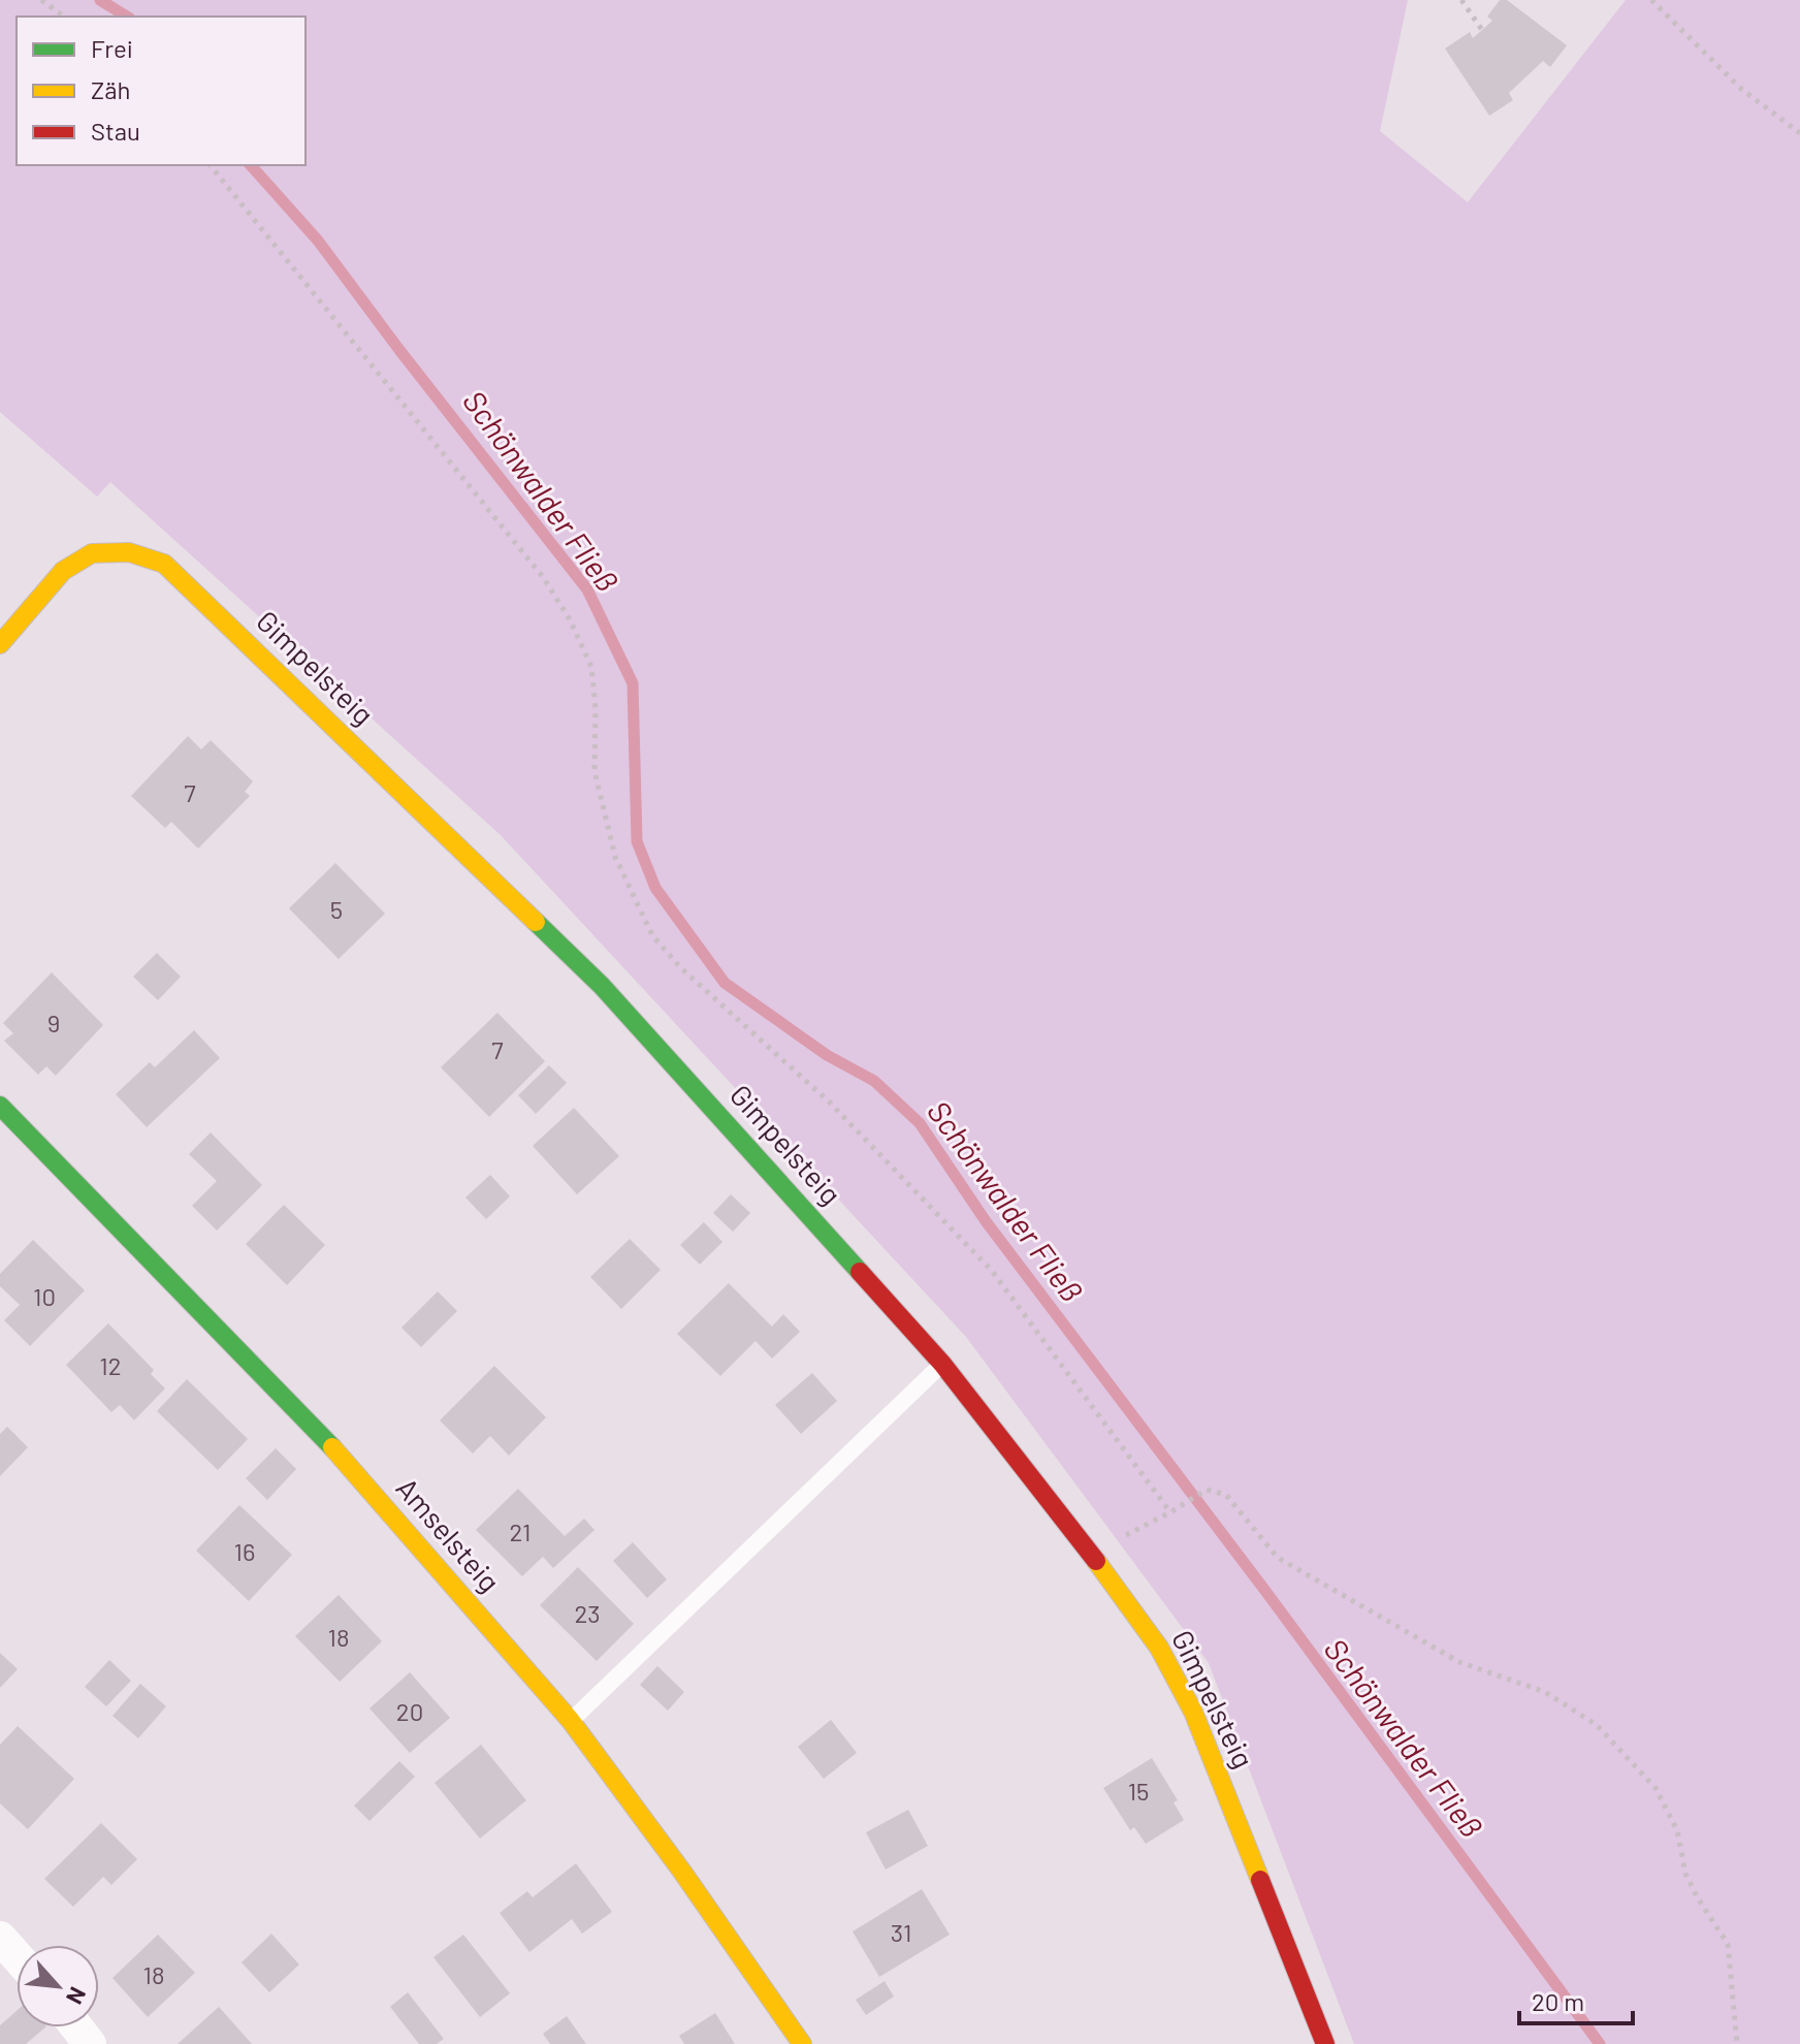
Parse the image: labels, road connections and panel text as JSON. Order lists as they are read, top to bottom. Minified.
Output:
{"streets":{"street":["Gimpelsteig","Amselsteig"]},"water":["Schönwalder Fließ"],"house_numbers":["7","5","9","7","10","12","21","16","23","18","20","15","31","18"],"legend":["Frei","Zäh","Stau"],"scale_bar":"20 m","north":"bottom right"}
